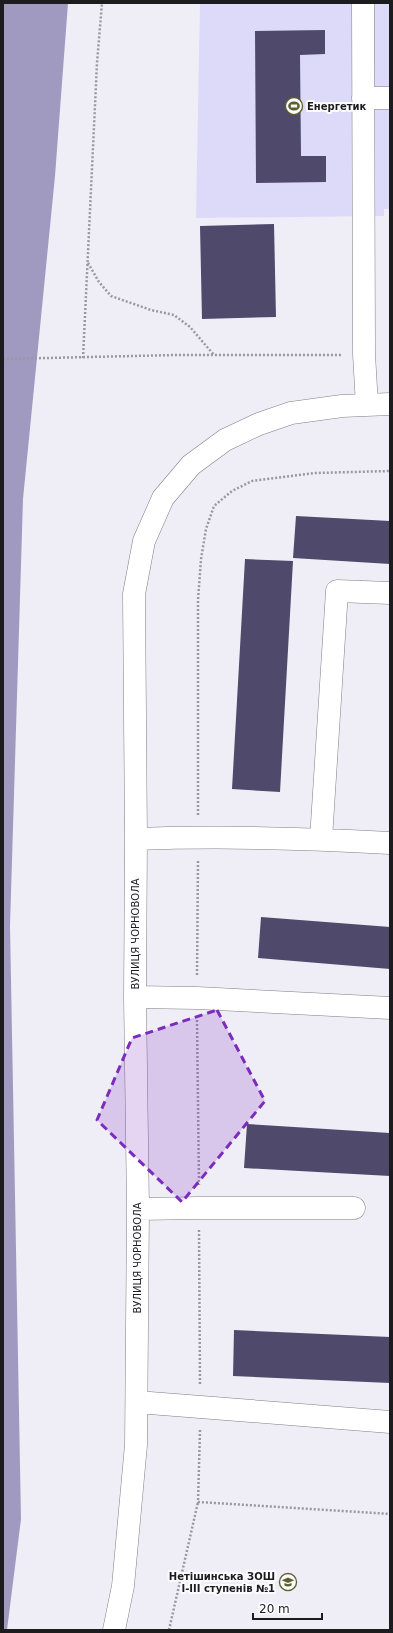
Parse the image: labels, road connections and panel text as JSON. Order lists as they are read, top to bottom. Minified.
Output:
{"streets":{"street":["ВУЛИЦЯ ЧОРНОВОЛА"]},"places":{"sports":["Енергетик"],"school or university":["Нетішинська ЗОШ І-ІІІ ступенів №1"]},"scale_bar":"20 m"}
